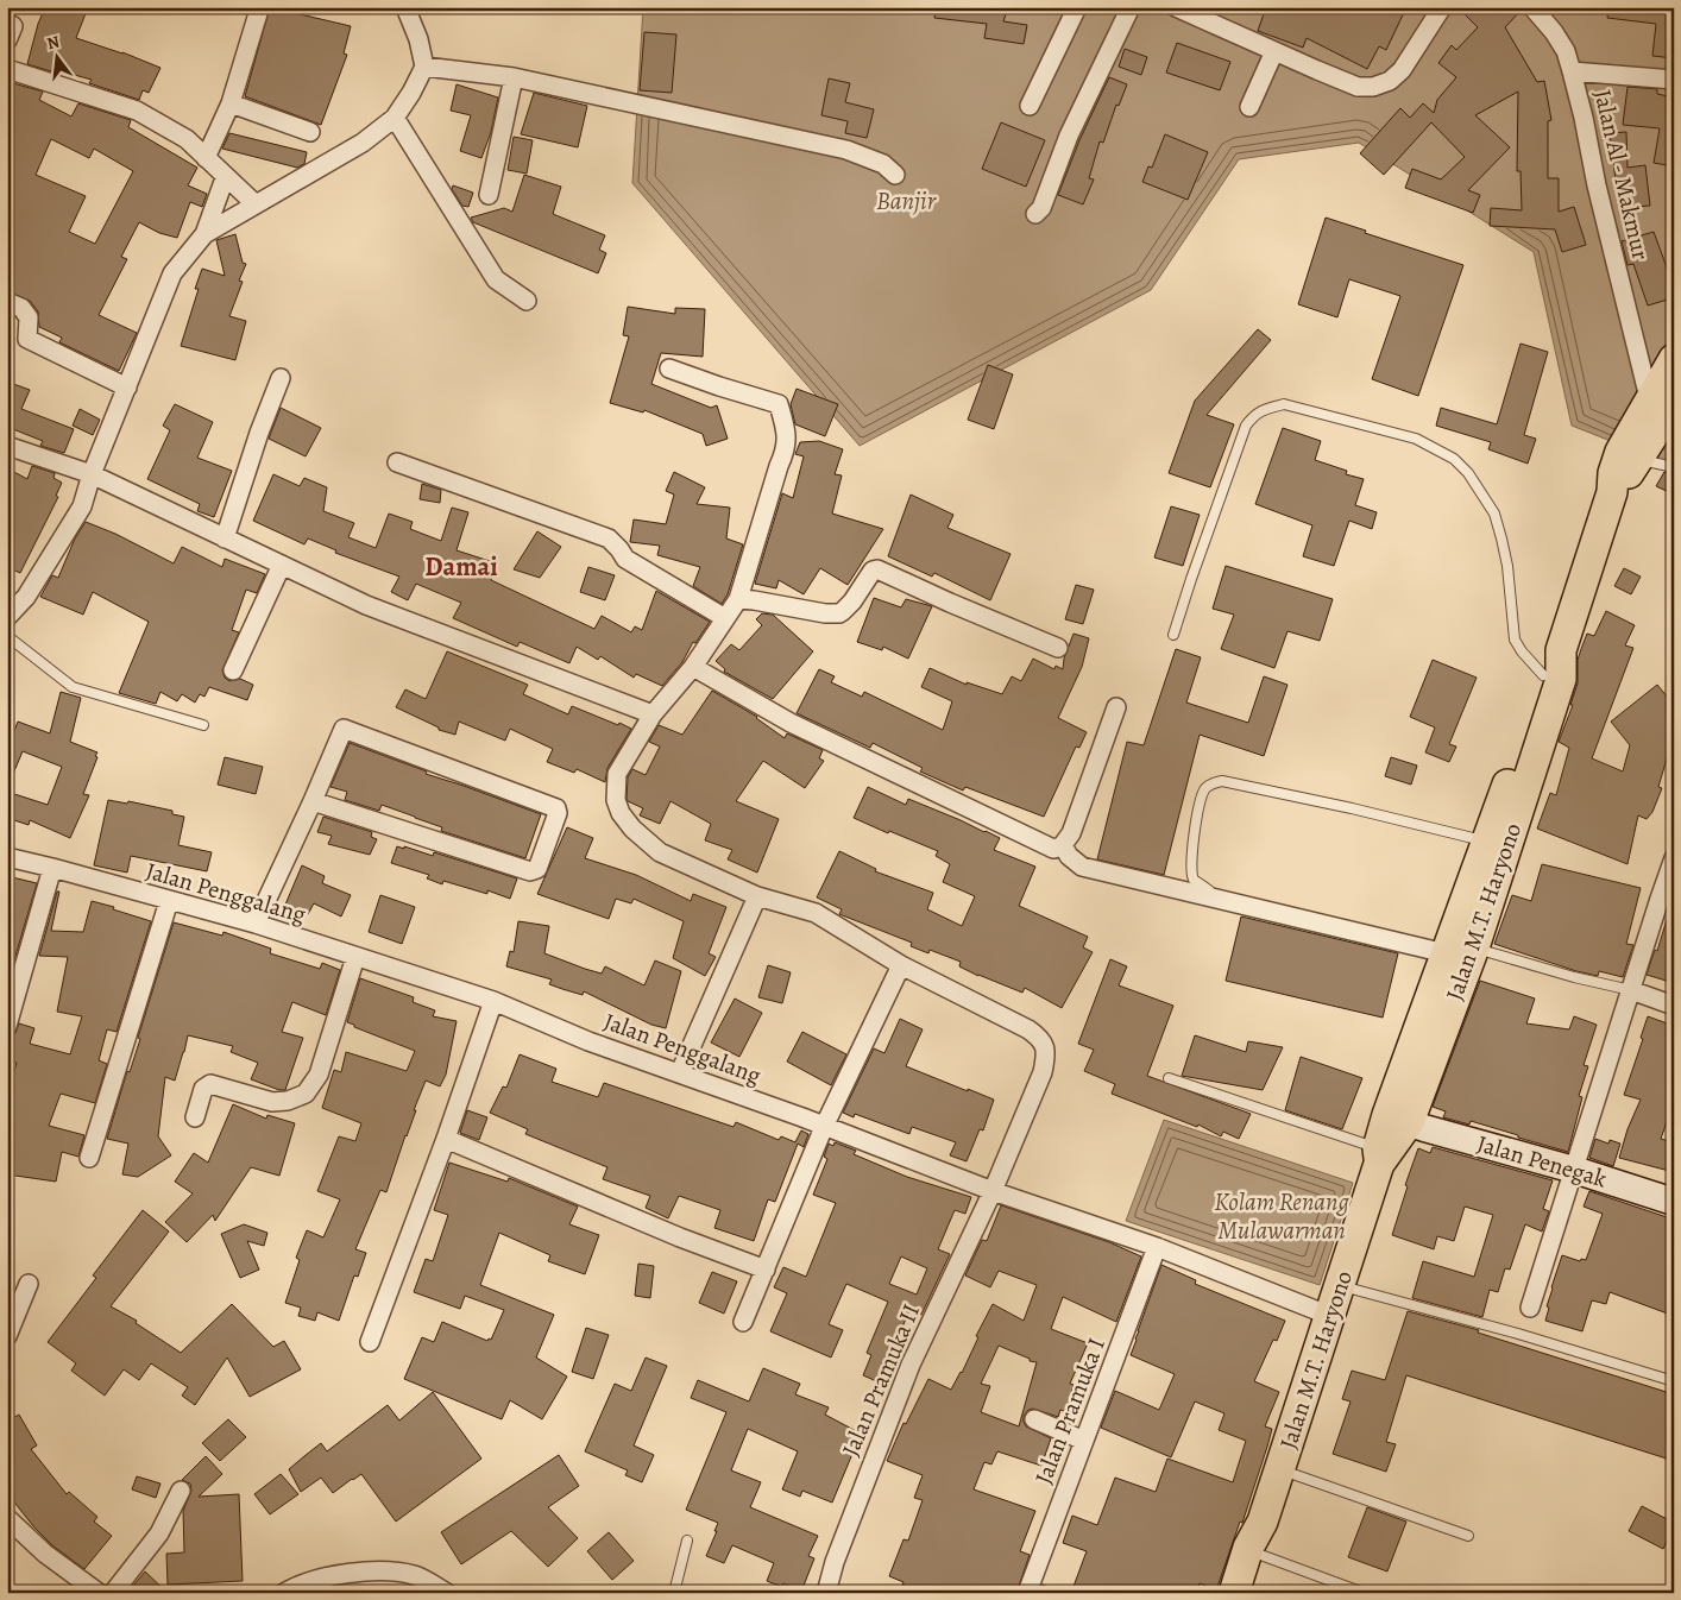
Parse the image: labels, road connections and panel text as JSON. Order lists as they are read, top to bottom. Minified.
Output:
{"streets":{"main road":["Jalan M.T. Haryono"],"street":["Jalan Al - Makmur","Jalan Penggalang","Jalan Penegak","Jalan Pramuka II","Jalan Pramuka I"]},"crossings":[["Jalan Al - Makmur","Jalan M.T. Haryono"],["Jalan Penggalang","Jalan M.T. Haryono"],["Jalan Penggalang","Jalan Pramuka II"],["Jalan Penggalang","Jalan Pramuka I"],["Jalan M.T. Haryono","Jalan Penegak"]],"districts":["Damai"],"water":["Banjir","Kolam Renang Mulawarman"],"north":"top"}
